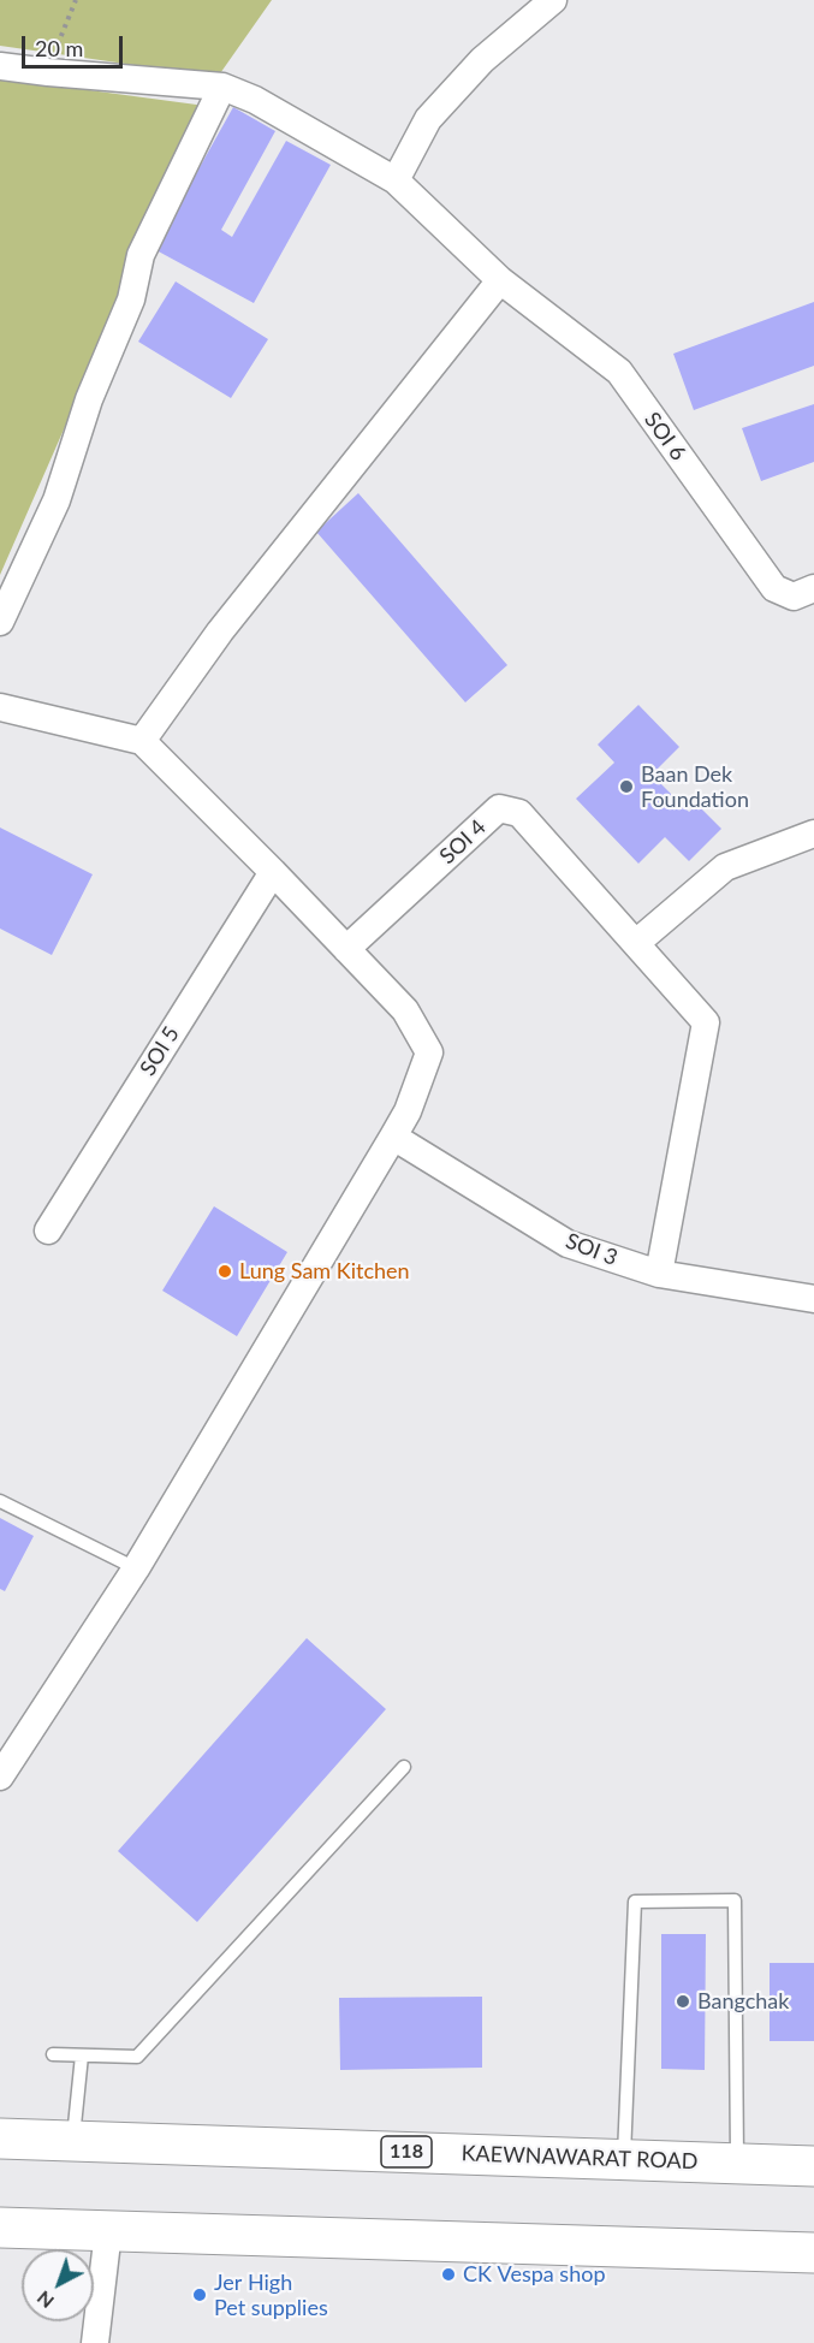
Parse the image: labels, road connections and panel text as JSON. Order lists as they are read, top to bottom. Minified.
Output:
{"streets":{"main road":["118","KAEWNAWARAT ROAD"],"street":["SOI 6","SOI 4","SOI 5","SOI 3"]},"places":["Baan Dek Foundation","Lung Sam Kitchen","Bangchak","CK Vespa shop","Jer High Pet supplies"],"scale_bar":"20 m","north":"bottom left"}
